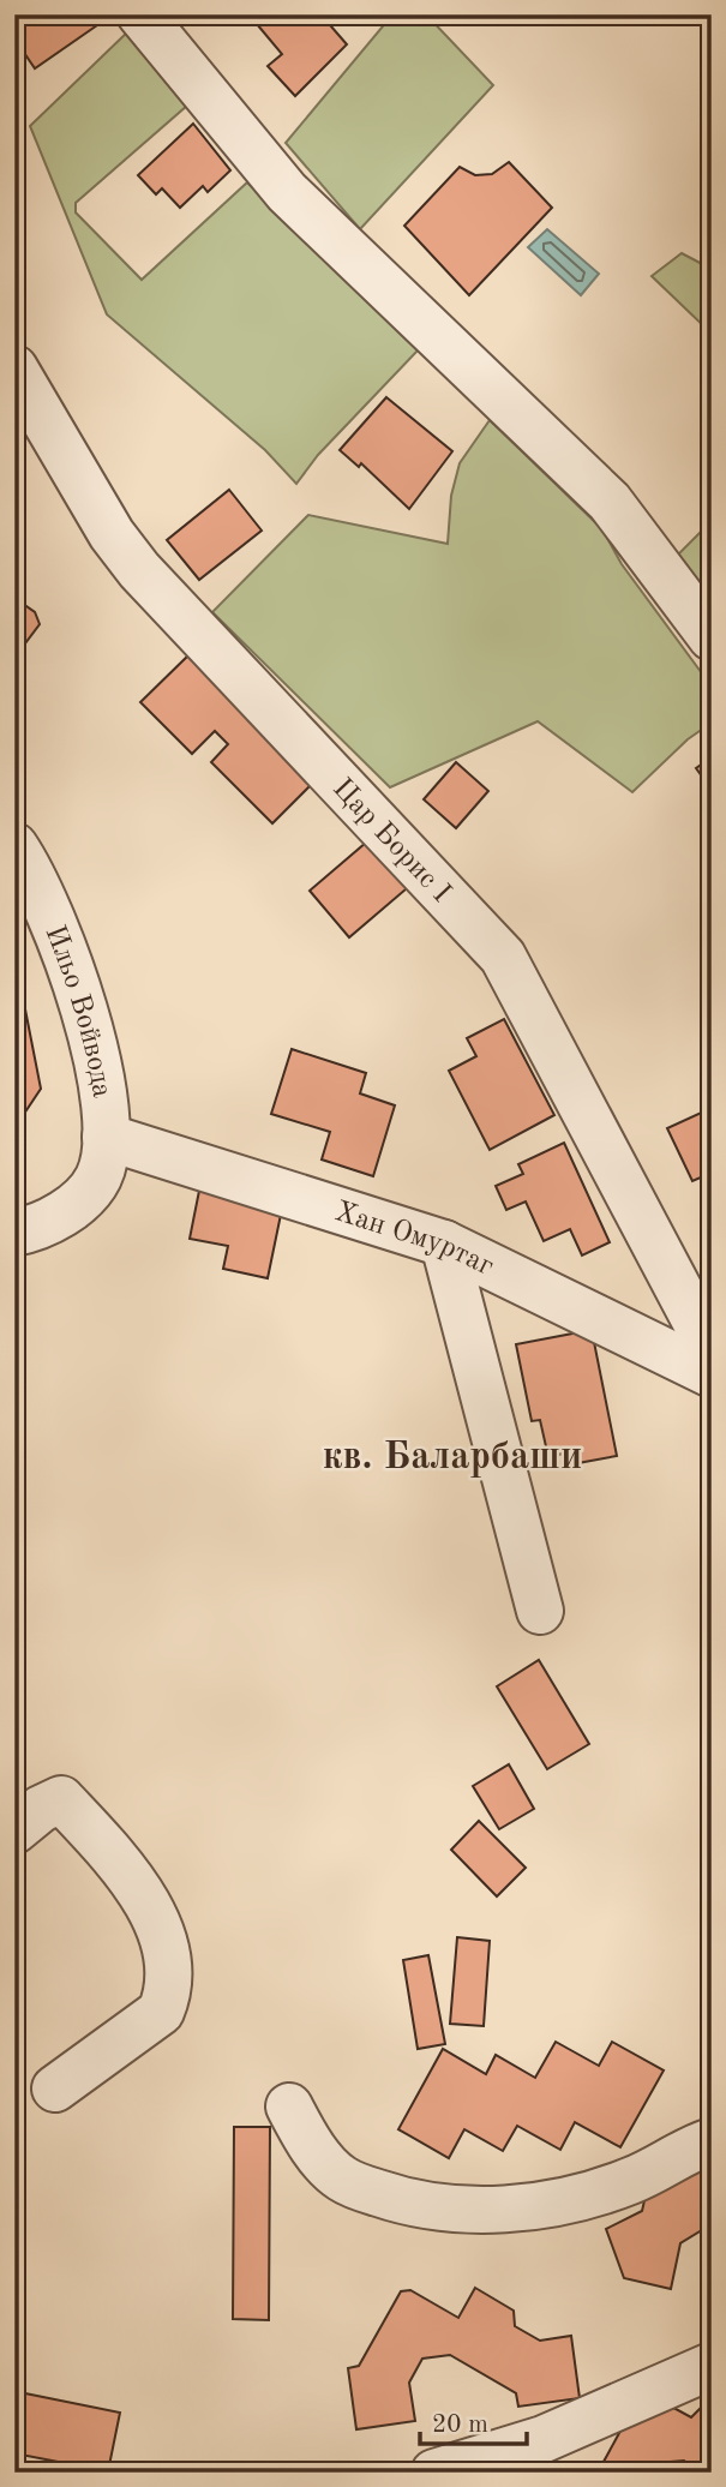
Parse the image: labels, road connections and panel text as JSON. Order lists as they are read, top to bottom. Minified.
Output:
{"streets":{"street":["Цар Борис I","Ильо Войвода","Хан Омуртаг"]},"crossings":[["Ильо Войвода","Хан Омуртаг"]],"districts":["кв. Баларбаши"],"scale_bar":"20 m"}
